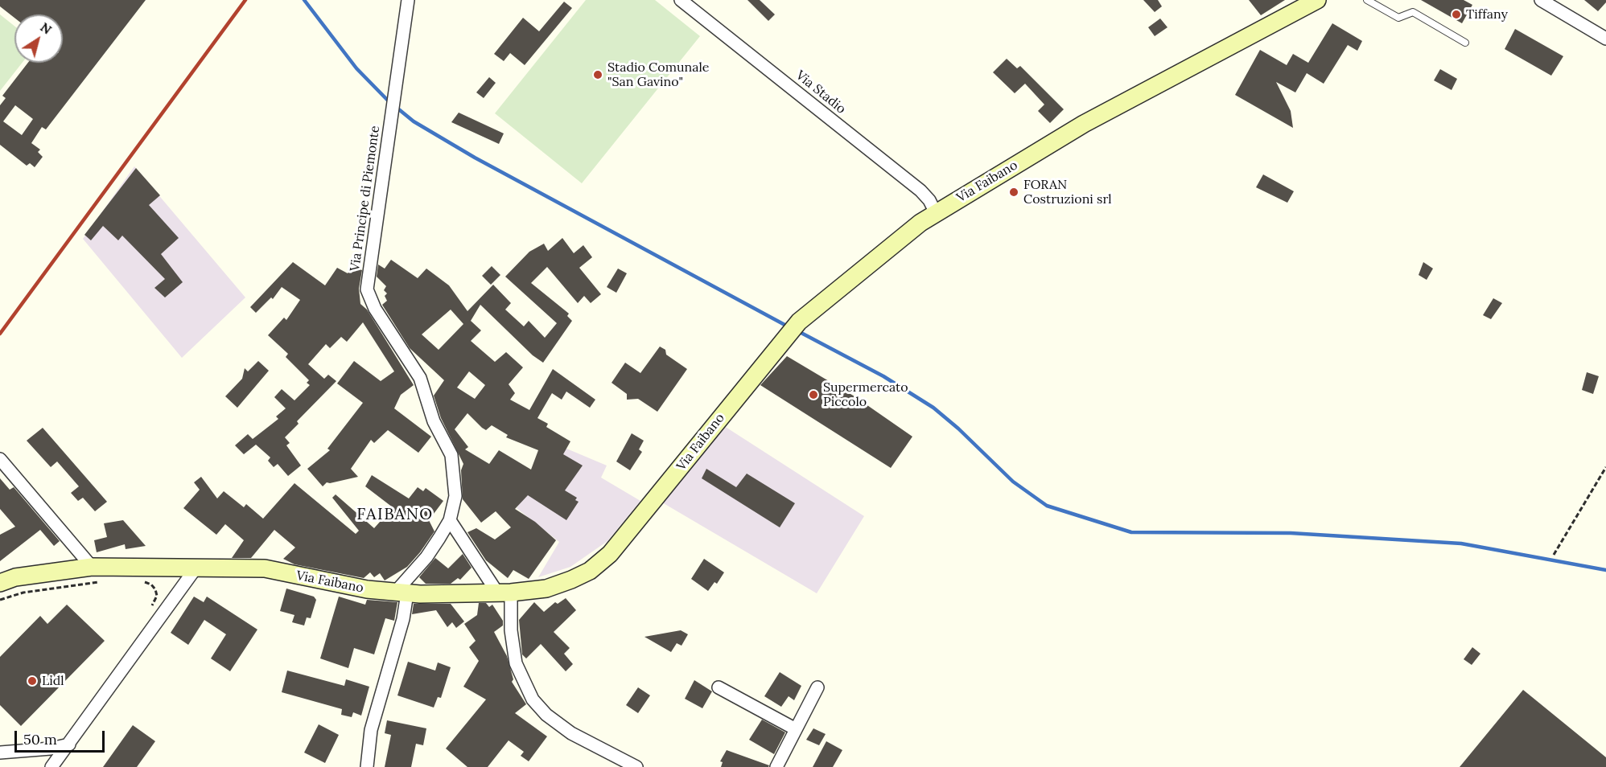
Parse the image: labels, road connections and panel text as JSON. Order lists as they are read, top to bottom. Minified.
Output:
{"streets":{"street":["Via Stadio","Via Faibano","Via Principe di Piemonte"]},"crossings":[["Via Stadio","Via Faibano"],["Via Faibano","Via Principe di Piemonte"]],"districts":["FAIBANO"],"places":["Tiffany","Stadio Comunale \"San Gavino\"","FORAN Costruzioni srl","Supermercato Piccolo","Lidl"],"scale_bar":"50 m","north":"top right"}
